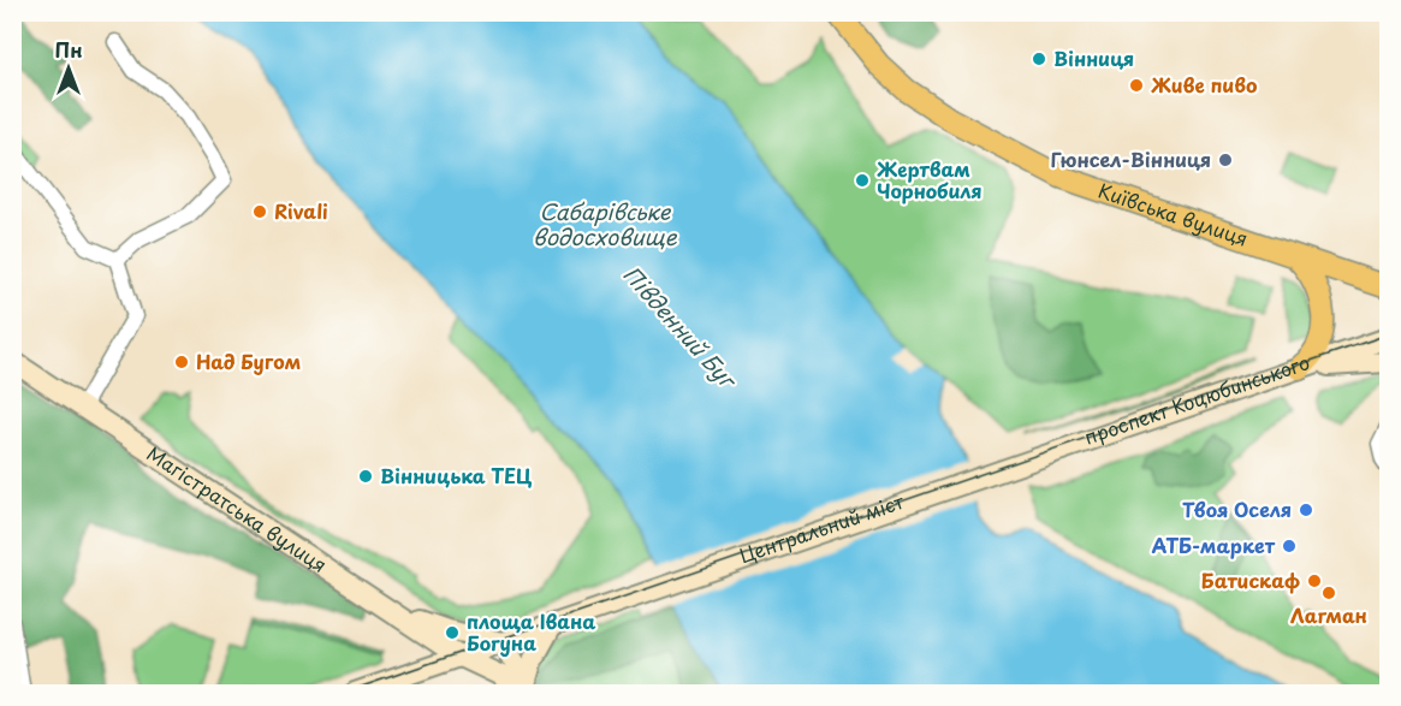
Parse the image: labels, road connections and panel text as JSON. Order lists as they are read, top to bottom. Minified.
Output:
{"streets":{"main road":["Київська вулиця"],"street":["проспект Коцюбинського","Магістратська вулиця","Центральний міст"]},"crossings":[["проспект Коцюбинського","Центральний міст"],["Магістратська вулиця","Центральний міст"]],"water":["Сабарівське водосховище","Південний Буг"],"places":["Вінниця","Живе пиво","Гюнсел-Вінниця","Жертвам Чорнобиля","Rivali","Над Бугом","Вінницька ТЕЦ","Твоя Оселя","АТБ-маркет","Батискаф","Лагман","площа Івана Богуна"],"north":"top"}
